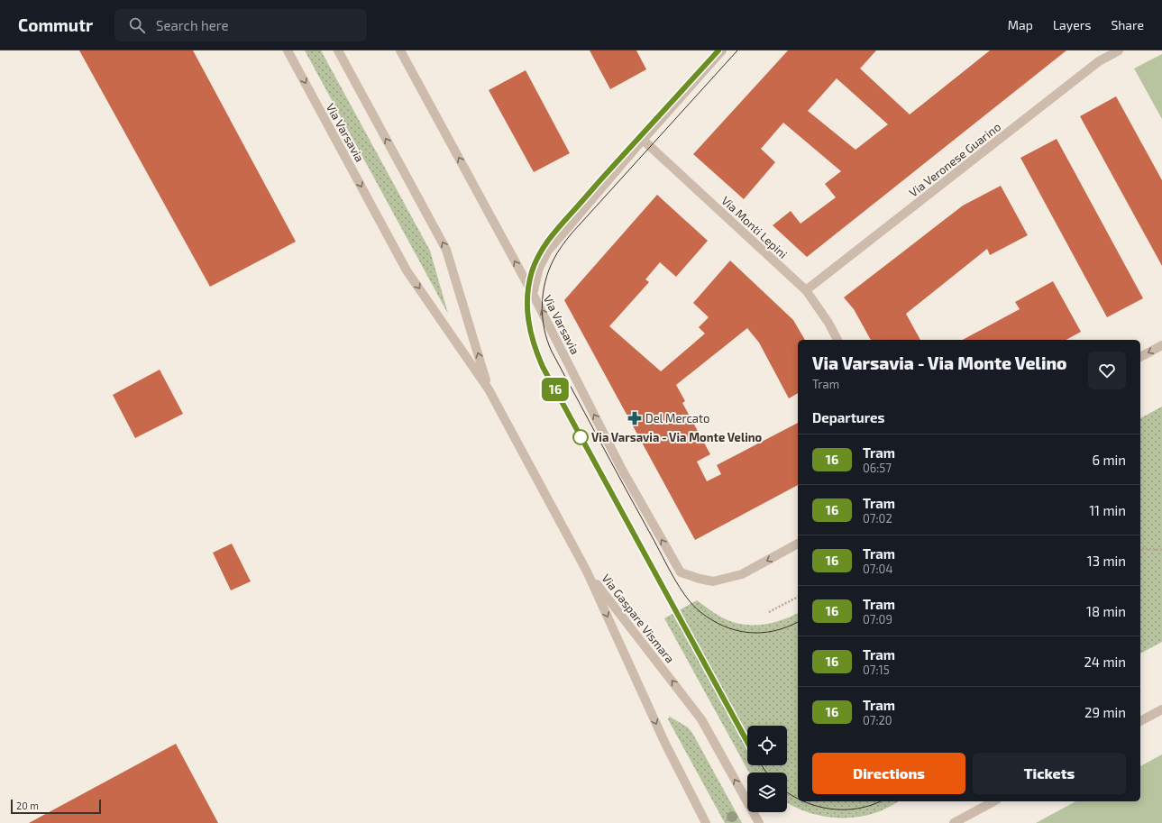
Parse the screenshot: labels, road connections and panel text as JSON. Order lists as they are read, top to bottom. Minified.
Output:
{"streets":{"street":["Via Varsavia","Via Veronese Guarino","Via Monti Lepini","Via Gaspare Vismara"]},"crossings":[["Via Varsavia","Via Gaspare Vismara"],["Via Veronese Guarino","Via Monti Lepini"]],"places":{"pharmacy":["Del Mercato"],"other":["Via Varsavia - Via Monte Velino"]},"lines":["tram line 16"],"scale_bar":"20 m","page":{"header":"Commutr","search":"Search here","nav":["Map","Layers","Share"],"on_map":"16","heading":[["Via Varsavia - Via Monte Velino","Tram"],"Departures"],"list":[{"mark":"16","name":"Tram","note":"06:57","value":"6 min"},{"mark":"16","name":"Tram","note":"07:02","value":"11 min"},{"mark":"16","name":"Tram","note":"07:04","value":"13 min"},{"mark":"16","name":"Tram","note":"07:09","value":"18 min"},{"mark":"16","name":"Tram","note":"07:15","value":"24 min"},{"mark":"16","name":"Tram","note":"07:20","value":"29 min"}],"buttons":["Directions","Tickets"],"scale":"20 m"}}
